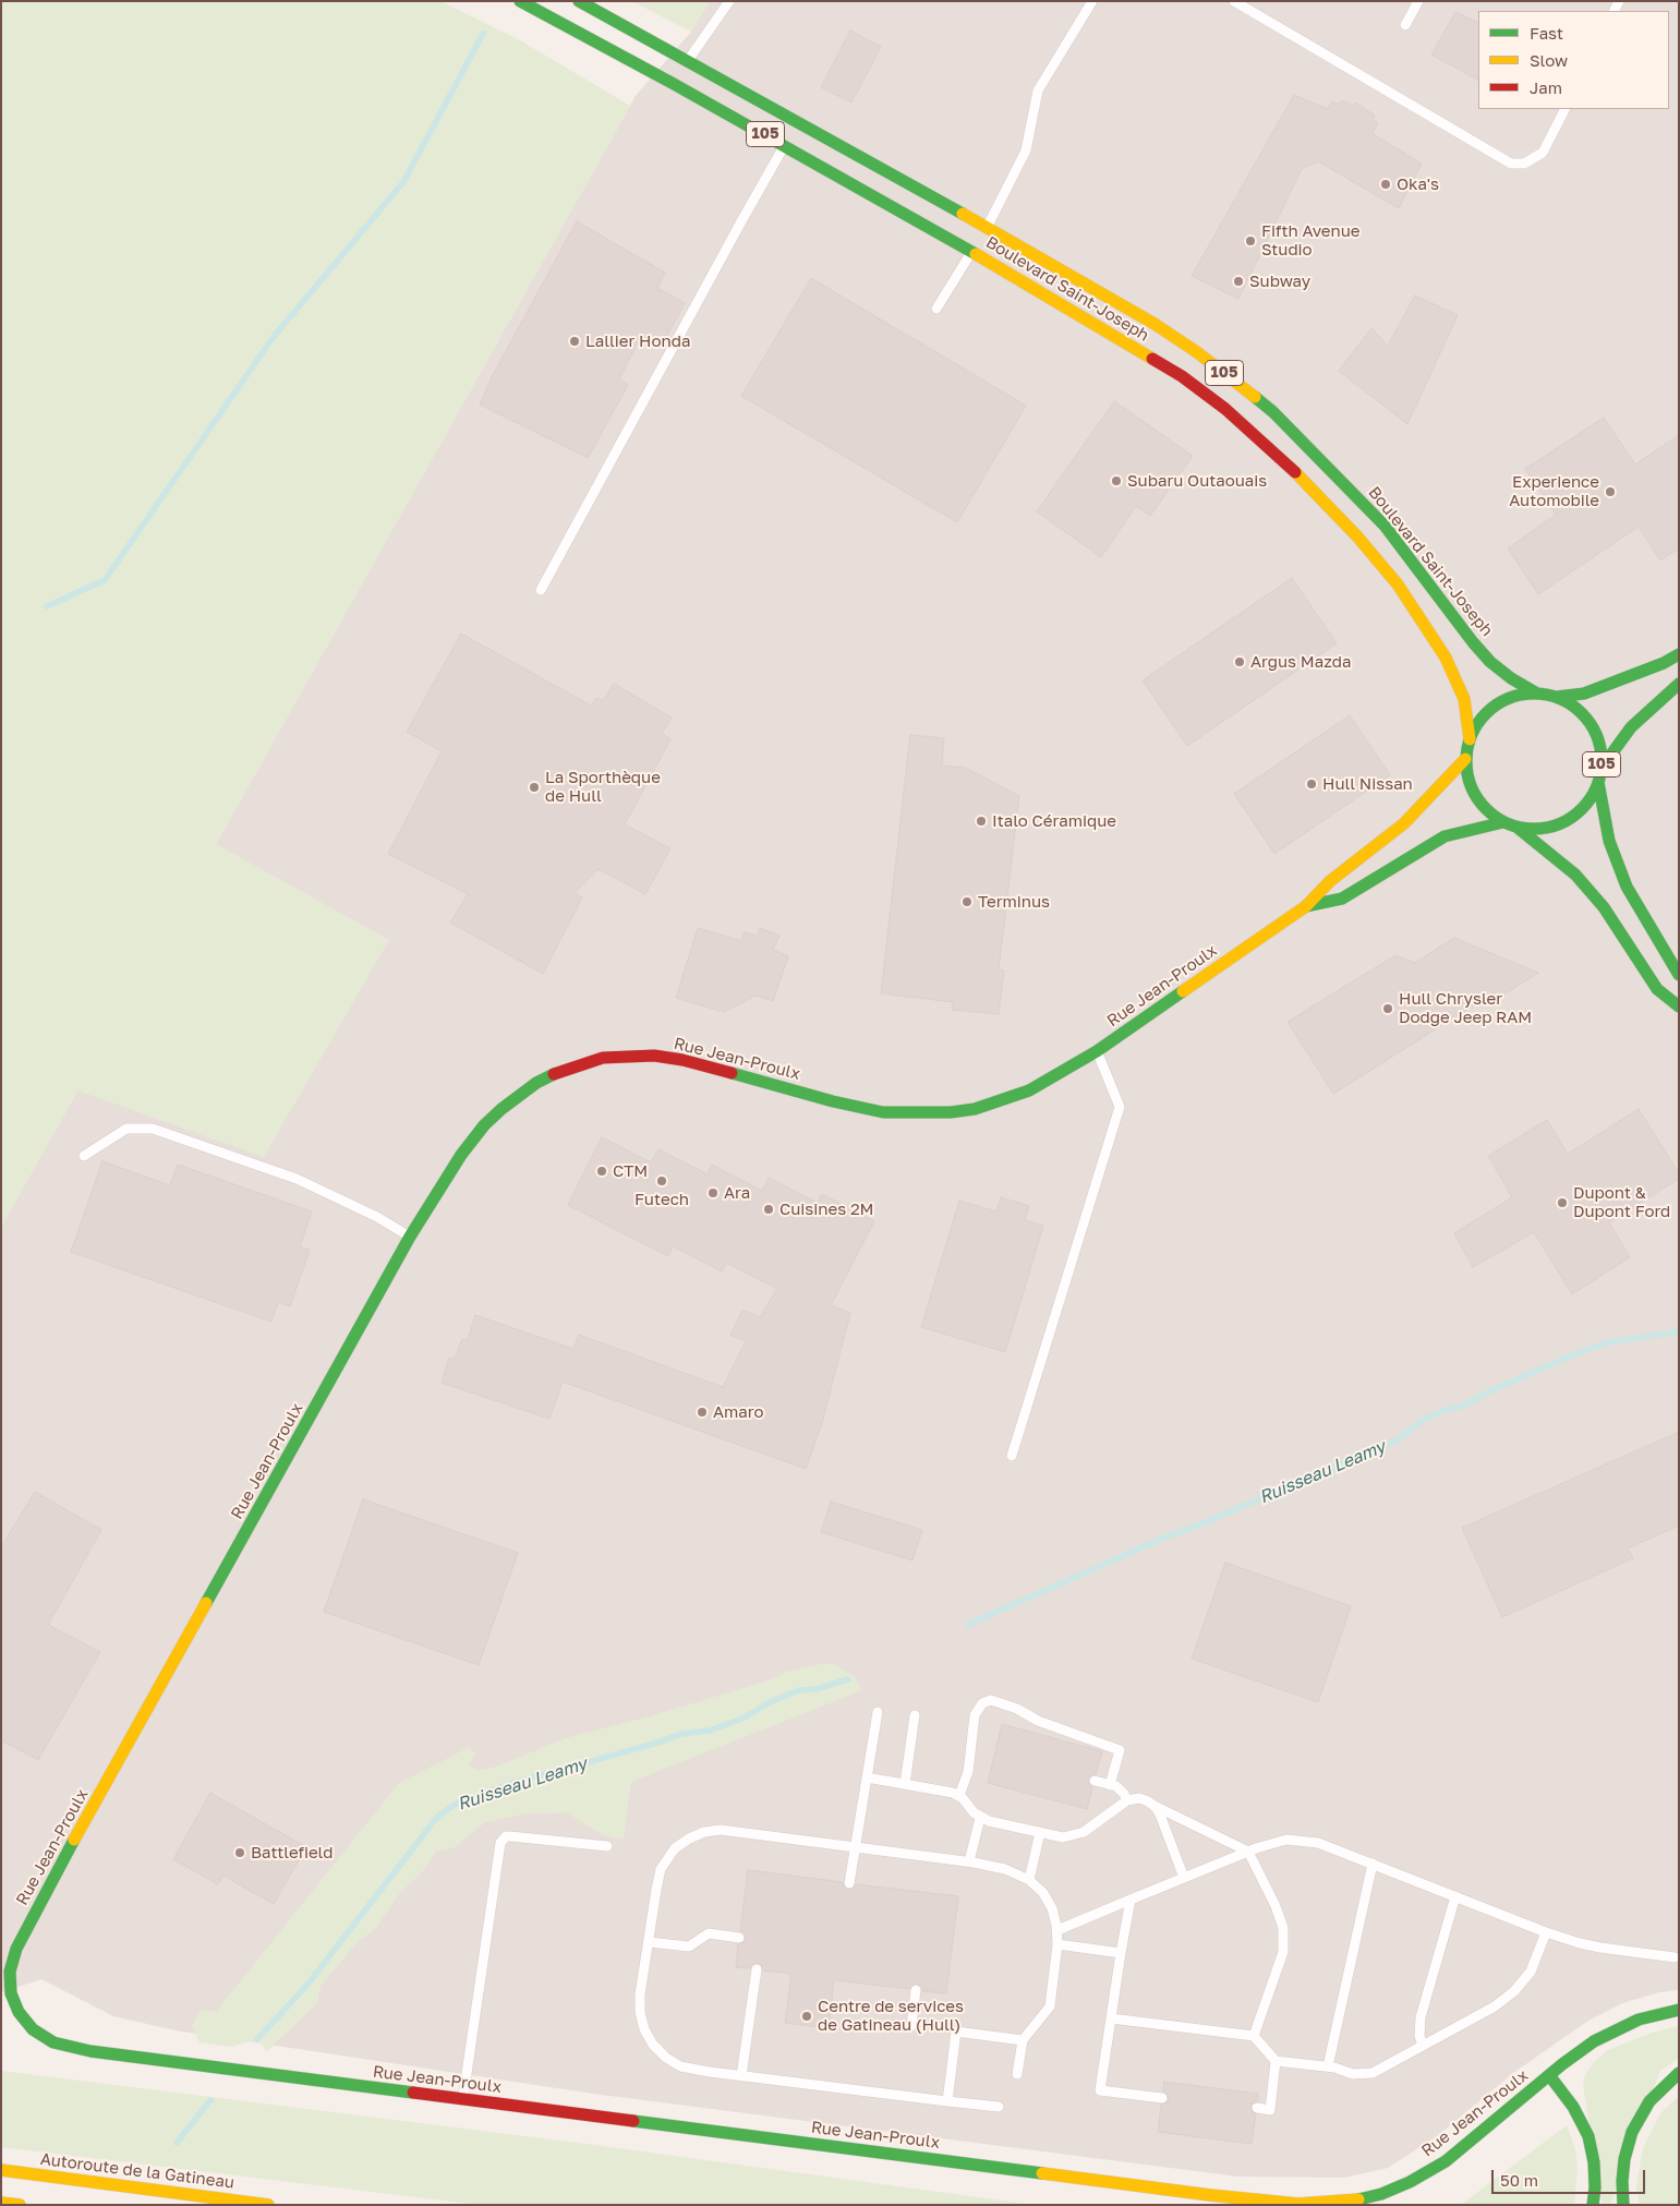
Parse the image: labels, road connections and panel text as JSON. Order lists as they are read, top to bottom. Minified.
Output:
{"streets":{"main road":["105","Boulevard Saint-Joseph","Rue Jean-Proulx","Autoroute de la Gatineau"]},"crossings":[["105","Boulevard Saint-Joseph"],["105","Rue Jean-Proulx"],["Boulevard Saint-Joseph","Rue Jean-Proulx"]],"water":["Ruisseau Leamy"],"places":["Oka's","Fifth Avenue Studio","Subway","Lallier Honda","Subaru Outaouais","Experience Automobile","Argus Mazda","Hull Nissan","La Sporthèque de Hull","Italo Céramique","Terminus","Hull Chrysler Dodge Jeep RAM","CTM","Futech","Ara","Dupont & Dupont Ford","Cuisines 2M","Amaro","Battlefield","Centre de services de Gatineau (Hull)"],"legend":["Fast","Slow","Jam"],"scale_bar":"50 m"}
